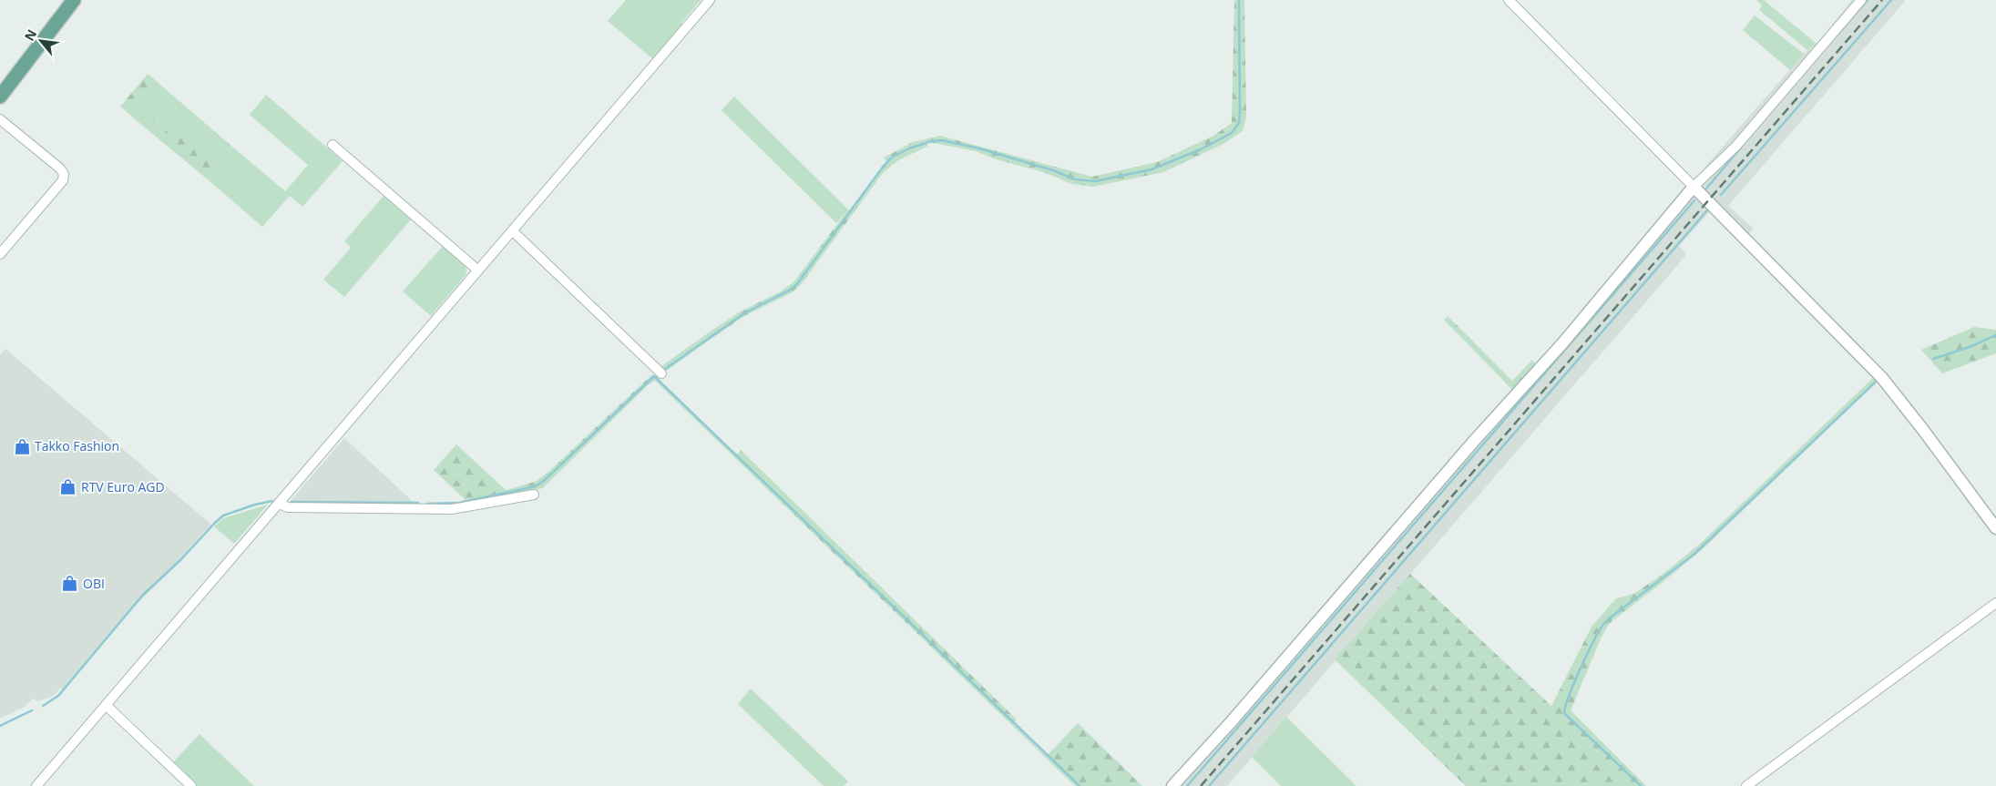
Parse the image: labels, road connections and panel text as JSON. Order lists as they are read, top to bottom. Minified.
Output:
{"places":{"shop":["Takko Fashion","RTV Euro AGD","OBI"]},"north":"top left"}
